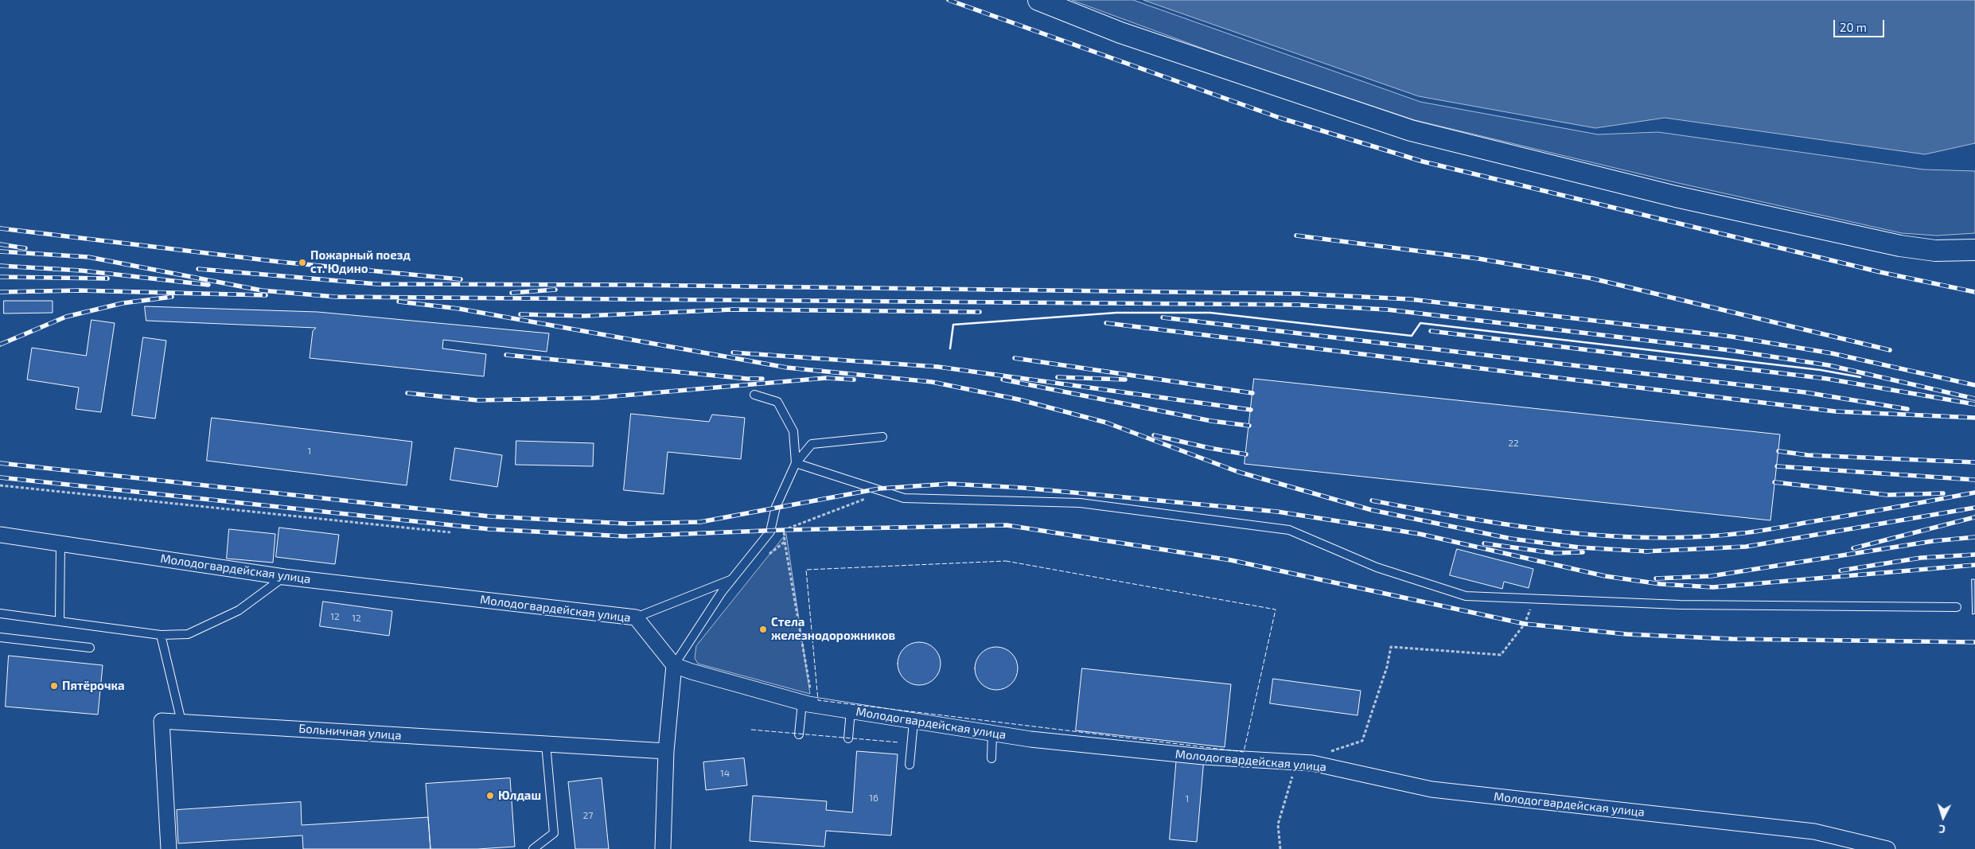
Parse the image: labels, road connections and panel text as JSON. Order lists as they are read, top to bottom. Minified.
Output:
{"streets":{"street":["Молодогвардейская улица","Больничная улица"]},"places":["Пожарный поезд ст. Юдино","Стела железнодорожников","Пятёрочка","Юлдаш"],"house_numbers":["22","1","12","12","14","16","1","27"],"scale_bar":"20 m","north":"bottom"}
